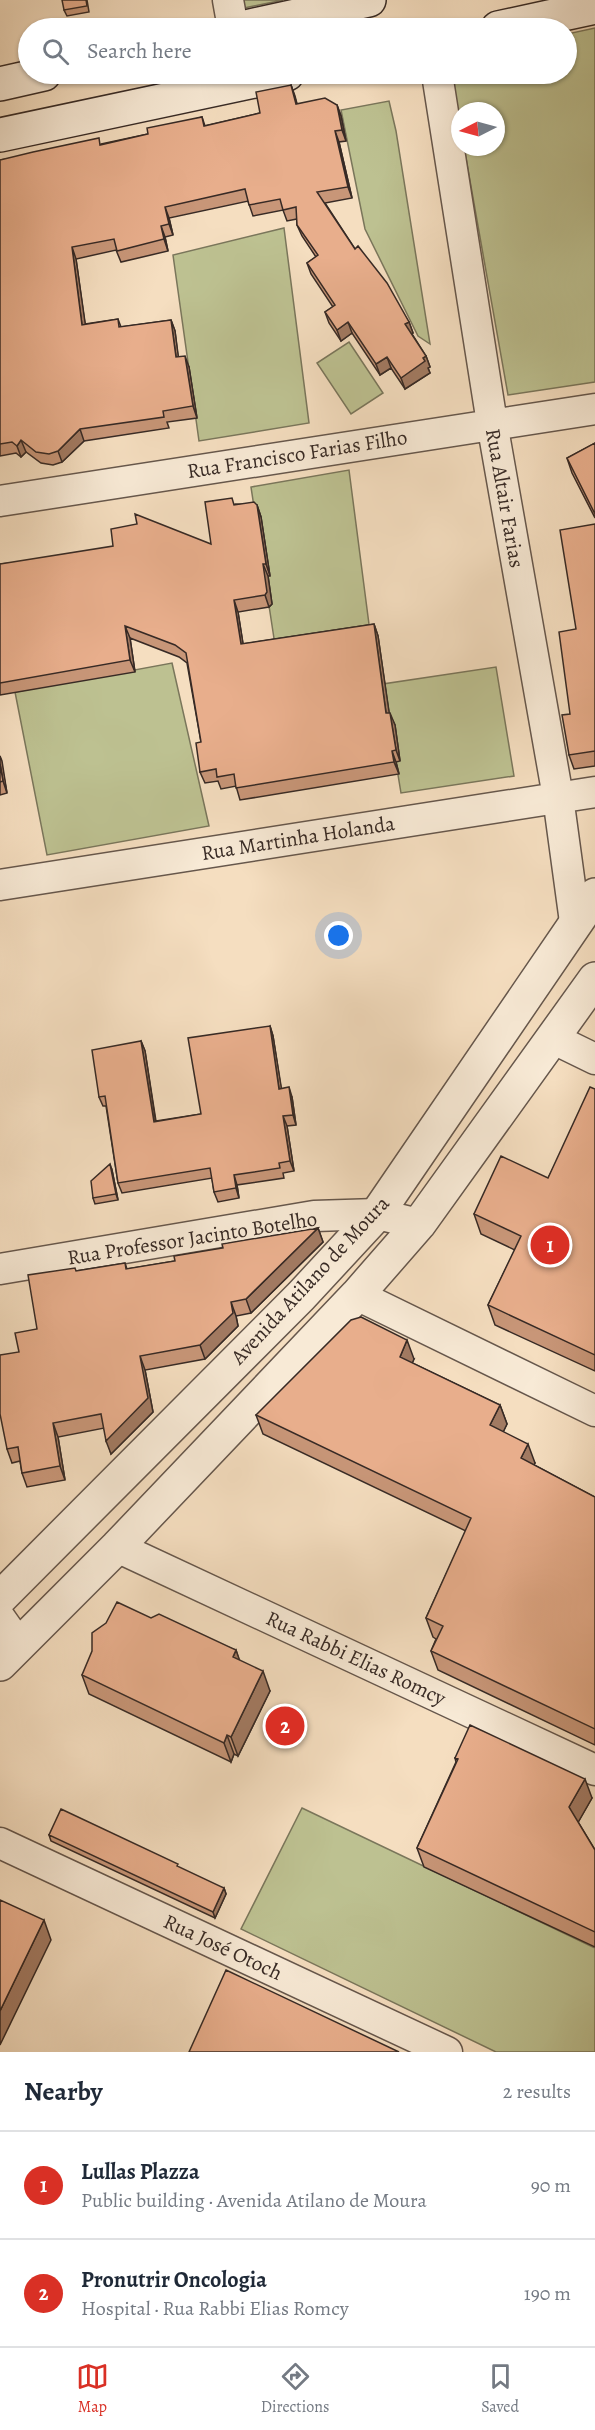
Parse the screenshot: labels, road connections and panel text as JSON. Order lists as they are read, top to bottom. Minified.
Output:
{"streets":{"street":["Rua Francisco Farias Filho","Rua Altair Farias","Rua Martinha Holanda","Rua Professor Jacinto Botelho","Avenida Atilano de Moura","Rua Rabbi Elias Romcy","Rua José Otoch"]},"crossings":[["Rua Francisco Farias Filho","Rua Altair Farias"],["Rua Altair Farias","Rua Martinha Holanda"],["Rua Altair Farias","Avenida Atilano de Moura"],["Rua Professor Jacinto Botelho","Avenida Atilano de Moura"],["Avenida Atilano de Moura","Rua Rabbi Elias Romcy"]],"north":"left","page":{"search":"Search here","pins":["1","2"],"heading":["Nearby","2 results"],"list":[{"mark":"1","name":"Lullas Plazza","note":"Public building · Avenida Atilano de Moura","value":"90 m"},{"mark":"2","name":"Pronutrir Oncologia","note":"Hospital · Rua Rabbi Elias Romcy","value":"190 m"}],"nav":["Map","Directions","Saved"]}}
